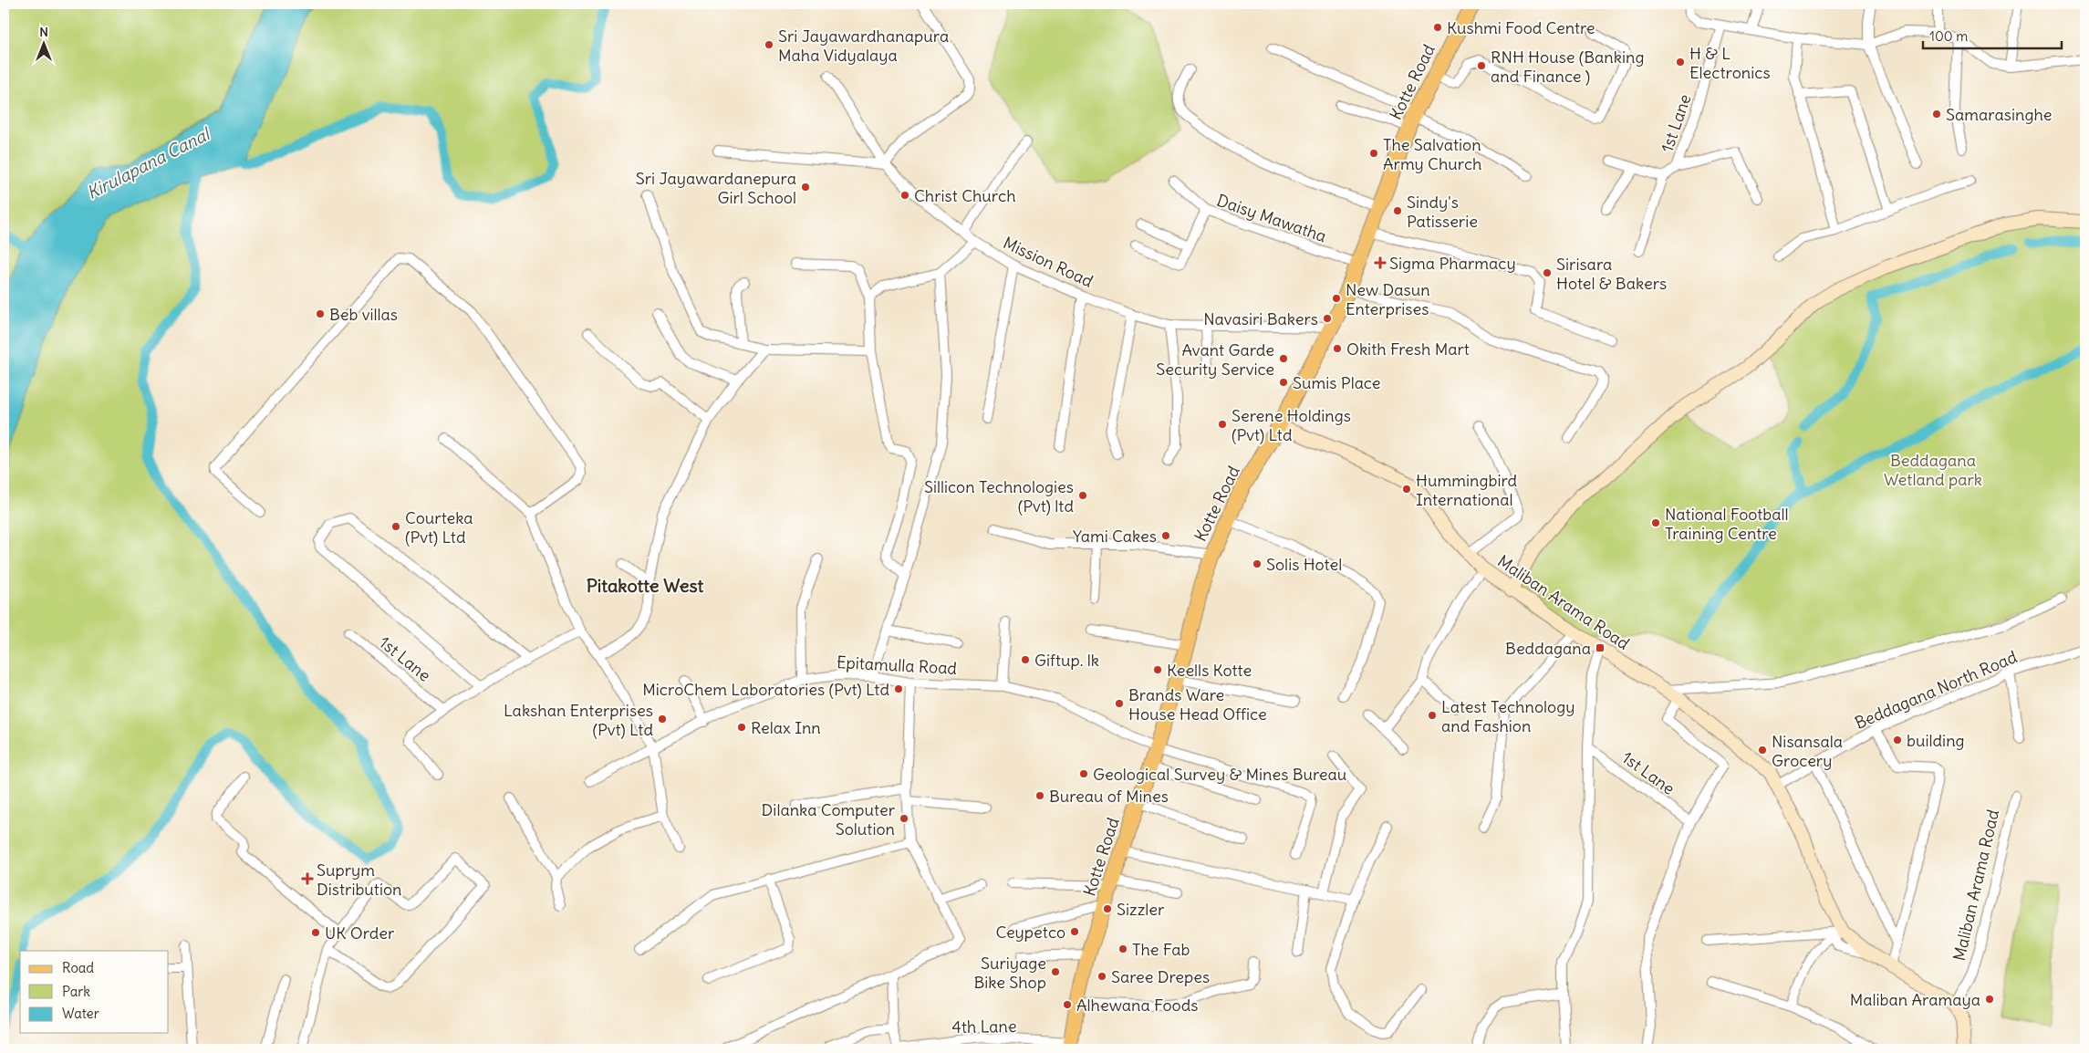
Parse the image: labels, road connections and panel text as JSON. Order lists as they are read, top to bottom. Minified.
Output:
{"streets":{"main road":["Kotte Road"],"street":["1st Lane","Daisy Mawatha","Mission Road","Maliban Arama Road","Epitamulla Road","Beddagana North Road","4th Lane"]},"crossings":[["Kotte Road","Daisy Mawatha"],["Kotte Road","Mission Road"],["Kotte Road","Maliban Arama Road"],["Kotte Road","Epitamulla Road"],["Kotte Road","4th Lane"],["Maliban Arama Road","Beddagana North Road"]],"districts":["Pitakotte West"],"water":["Kirulapana Canal"],"parks":["Beddagana Wetland park"],"places":{"other":["Kushmi Food Centre","Sri Jayawardhanapura Maha Vidyalaya","H & L Electronics","RNH House (Banking and Finance )","Samarasinghe","The Salvation Army Church","Sri Jayawardanepura Girl School","Christ Church","Sindy's Patisserie","Sirisara Hotel & Bakers","New Dasun Enterprises","Beb villas","Navasiri Bakers","Okith Fresh Mart","Avant Garde Security Service","Sumis Place","Serene Holdings (Pvt) Ltd","Hummingbird International","Sillicon Technologies (Pvt) ltd","National Football Training Centre","Courteka (Pvt) Ltd","Yami Cakes","Solis Hotel","Giftup. lk","Keells Kotte","MicroChem Laboratories (Pvt) Ltd","Brands Ware House Head Office","Latest Technology and Fashion","Lakshan Enterprises (Pvt) Ltd","Relax Inn","building","Nisansala Grocery","Geological Survey & Mines Bureau","Bureau of Mines","Dilanka Computer Solution","Sizzler","Ceypetco","UK Order","The Fab","Suriyage Bike Shop","Saree Drepes","Maliban Aramaya","Alhewana Foods"],"health":["Sigma Pharmacy","Suprym Distribution"],"transit":["Beddagana"]},"legend":["Road","Park","Water"],"scale_bar":"100 m","north":"top"}
